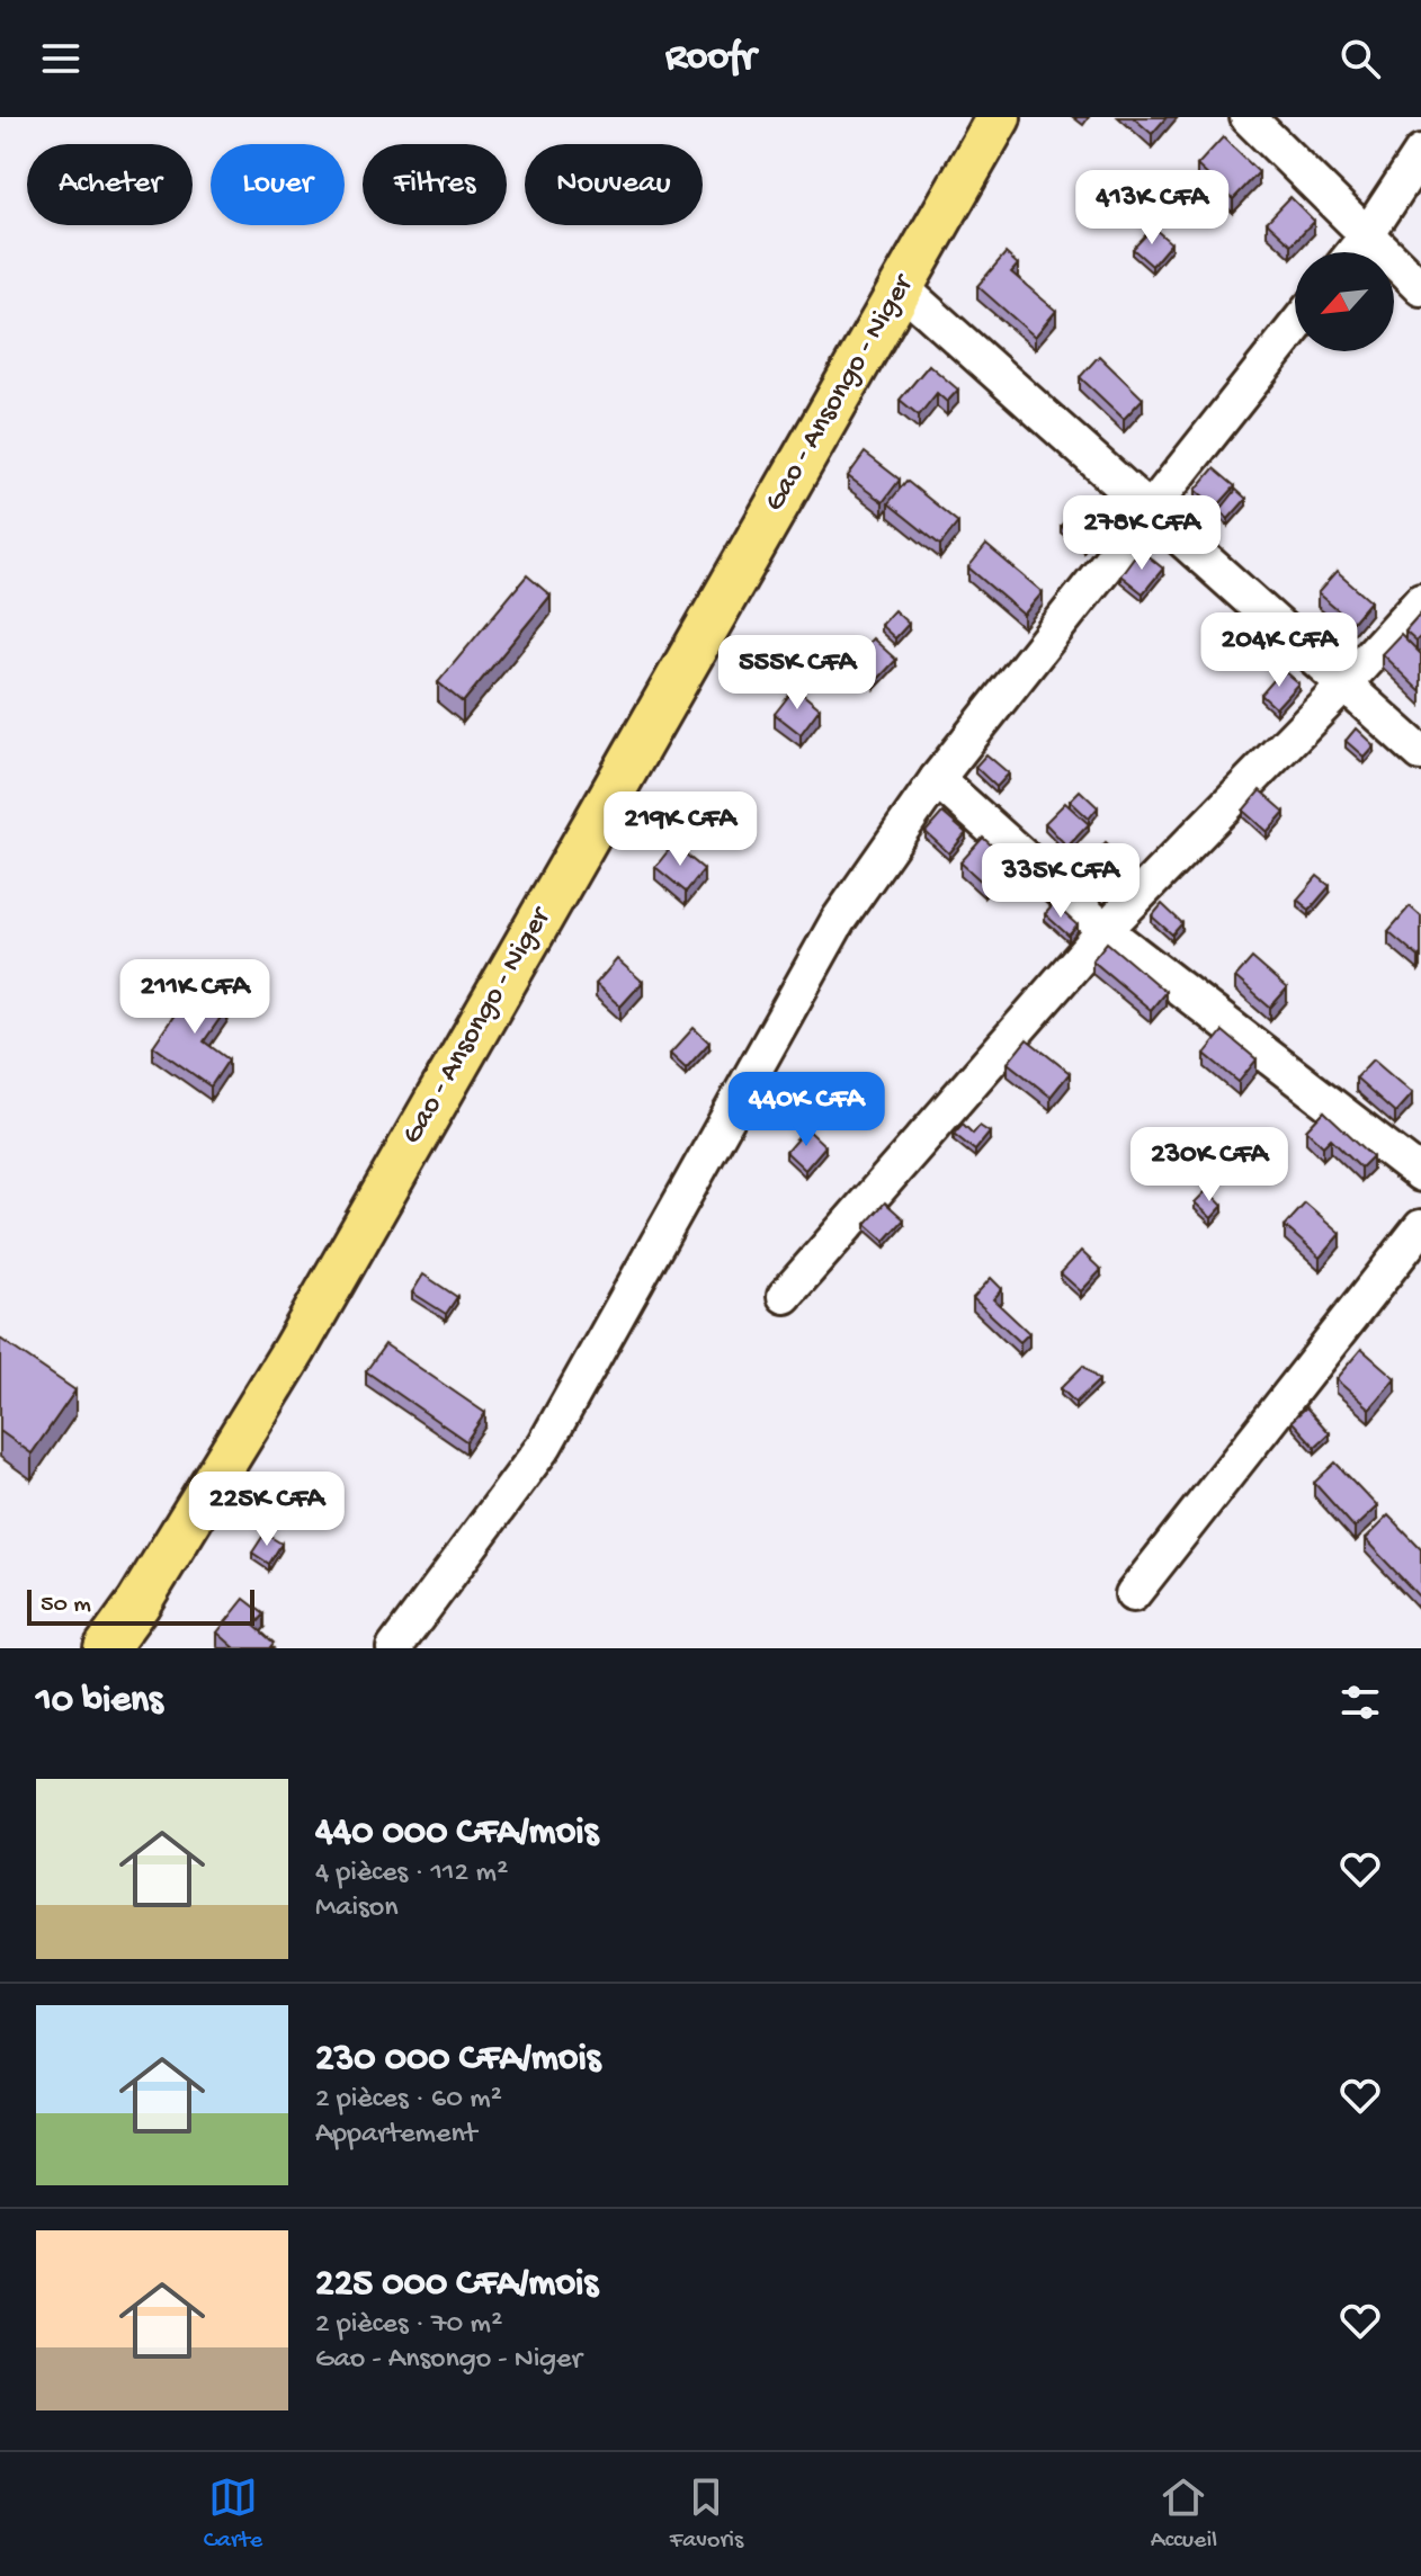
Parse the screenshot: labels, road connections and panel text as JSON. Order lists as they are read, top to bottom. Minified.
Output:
{"streets":{"main road":["Gao - Ansongo - Niger"]},"scale_bar":"50 m","north":"bottom left","page":{"header":"Roofr","chip":["Acheter","Louer","Filtres","Nouveau"],"price":["413K CFA","278K CFA","204K CFA","555K CFA","219K CFA","335K CFA","211K CFA","440K CFA","230K CFA","225K CFA"],"scale":"50 m","heading":"10 biens","list":[{"name":"440 000 CFA/mois","note":"4 pièces · 112 m² · Maison"},{"name":"230 000 CFA/mois","note":"2 pièces · 60 m² · Appartement"},{"name":"225 000 CFA/mois","note":"2 pièces · 70 m² · Gao - Ansongo - Niger"}],"tabs":["Carte","Favoris","Accueil"]}}
